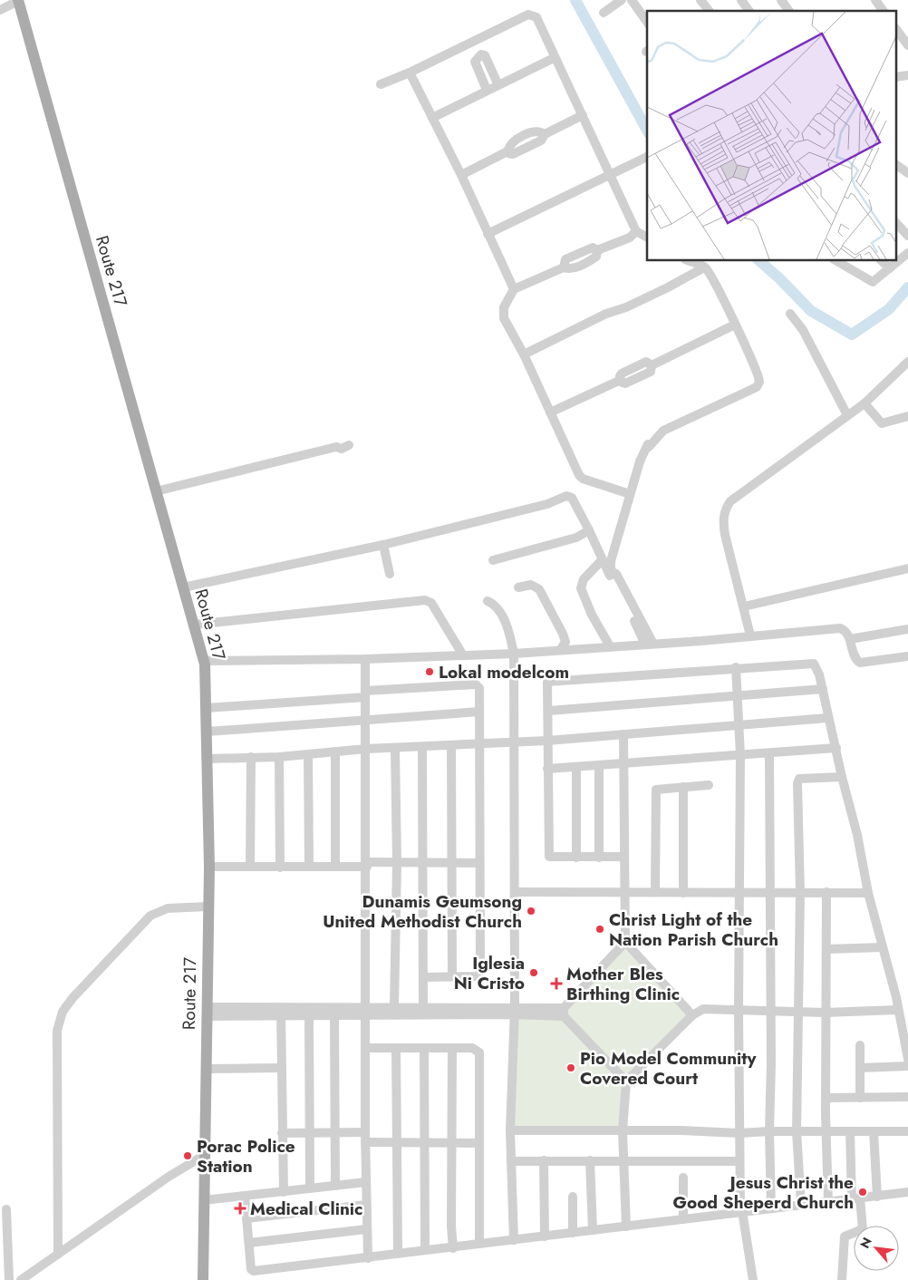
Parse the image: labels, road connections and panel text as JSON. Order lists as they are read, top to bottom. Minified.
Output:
{"streets":{"main road":["Route 217"]},"places":{"other":["Lokal modelcom","Dunamis Geumsong United Methodist Church","Christ Light of the Nation Parish Church","Iglesia Ni Cristo","Pio Model Community Covered Court","Porac Police Station","Jesus Christ the Good Sheperd Church"],"health":["Mother Bles Birthing Clinic","Medical Clinic"]},"north":"top left"}
